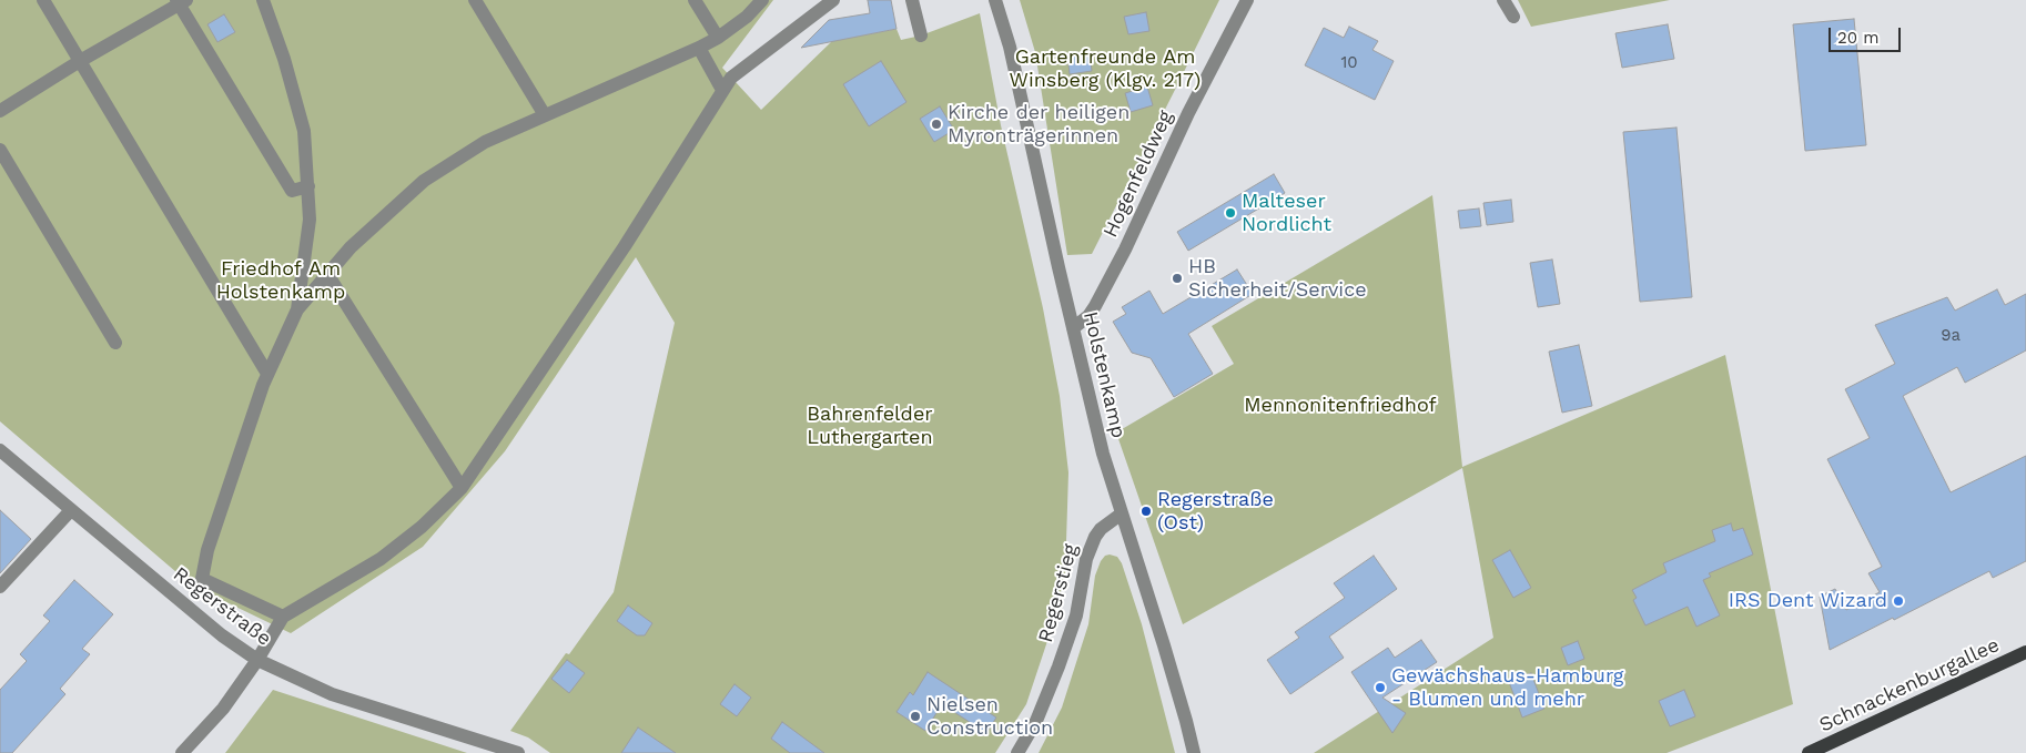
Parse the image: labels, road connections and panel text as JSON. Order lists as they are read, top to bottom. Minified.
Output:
{"streets":{"main road":["Schnackenburgallee"],"street":["Hogenfeldweg","Holstenkamp","Regerstieg","Regerstraße"]},"crossings":[["Hogenfeldweg","Holstenkamp"],["Holstenkamp","Regerstieg"]],"parks":["Gartenfreunde Am Winsberg (Klgv. 217)","Friedhof Am Holstenkamp","Mennonitenfriedhof","Bahrenfelder Luthergarten"],"places":["Kirche der heiligen Myronträgerinnen","Malteser Nordlicht","HB Sicherheit/Service","Regerstraße (Ost)","IRS Dent Wizard","Gewächshaus-Hamburg - Blumen und mehr","Nielsen Construction"],"house_numbers":["10","9a"],"scale_bar":"20 m"}
